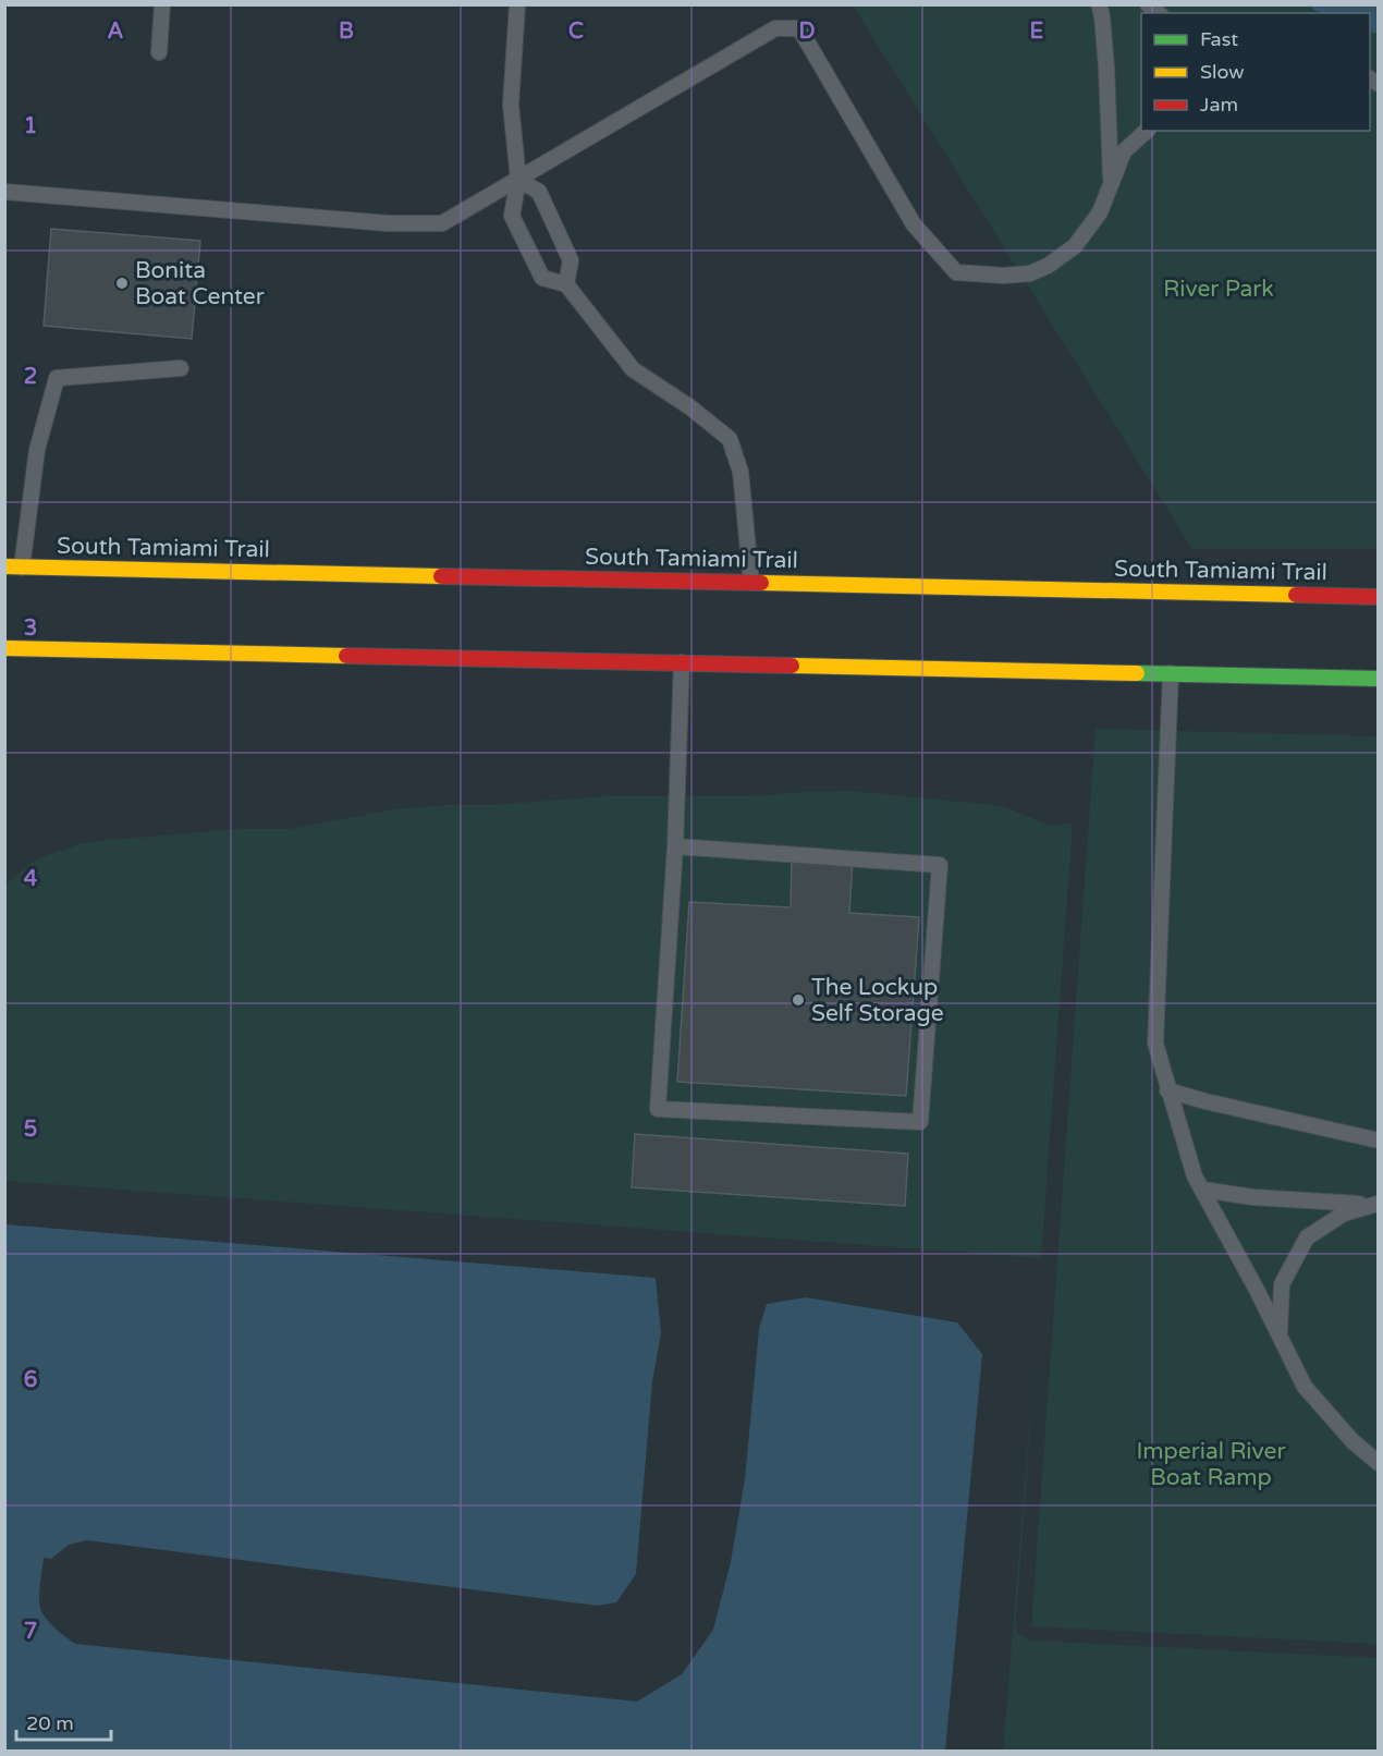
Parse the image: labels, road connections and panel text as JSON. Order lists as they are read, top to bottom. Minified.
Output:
{"streets":{"main road":["South Tamiami Trail"]},"parks":["River Park","Imperial River Boat Ramp"],"places":["Bonita Boat Center","The Lockup Self Storage"],"legend":["Fast","Slow","Jam"],"scale_bar":"20 m","grid":{"columns":["A","B","C","D","E"],"rows":["1","2","3","4","5","6","7"]}}
